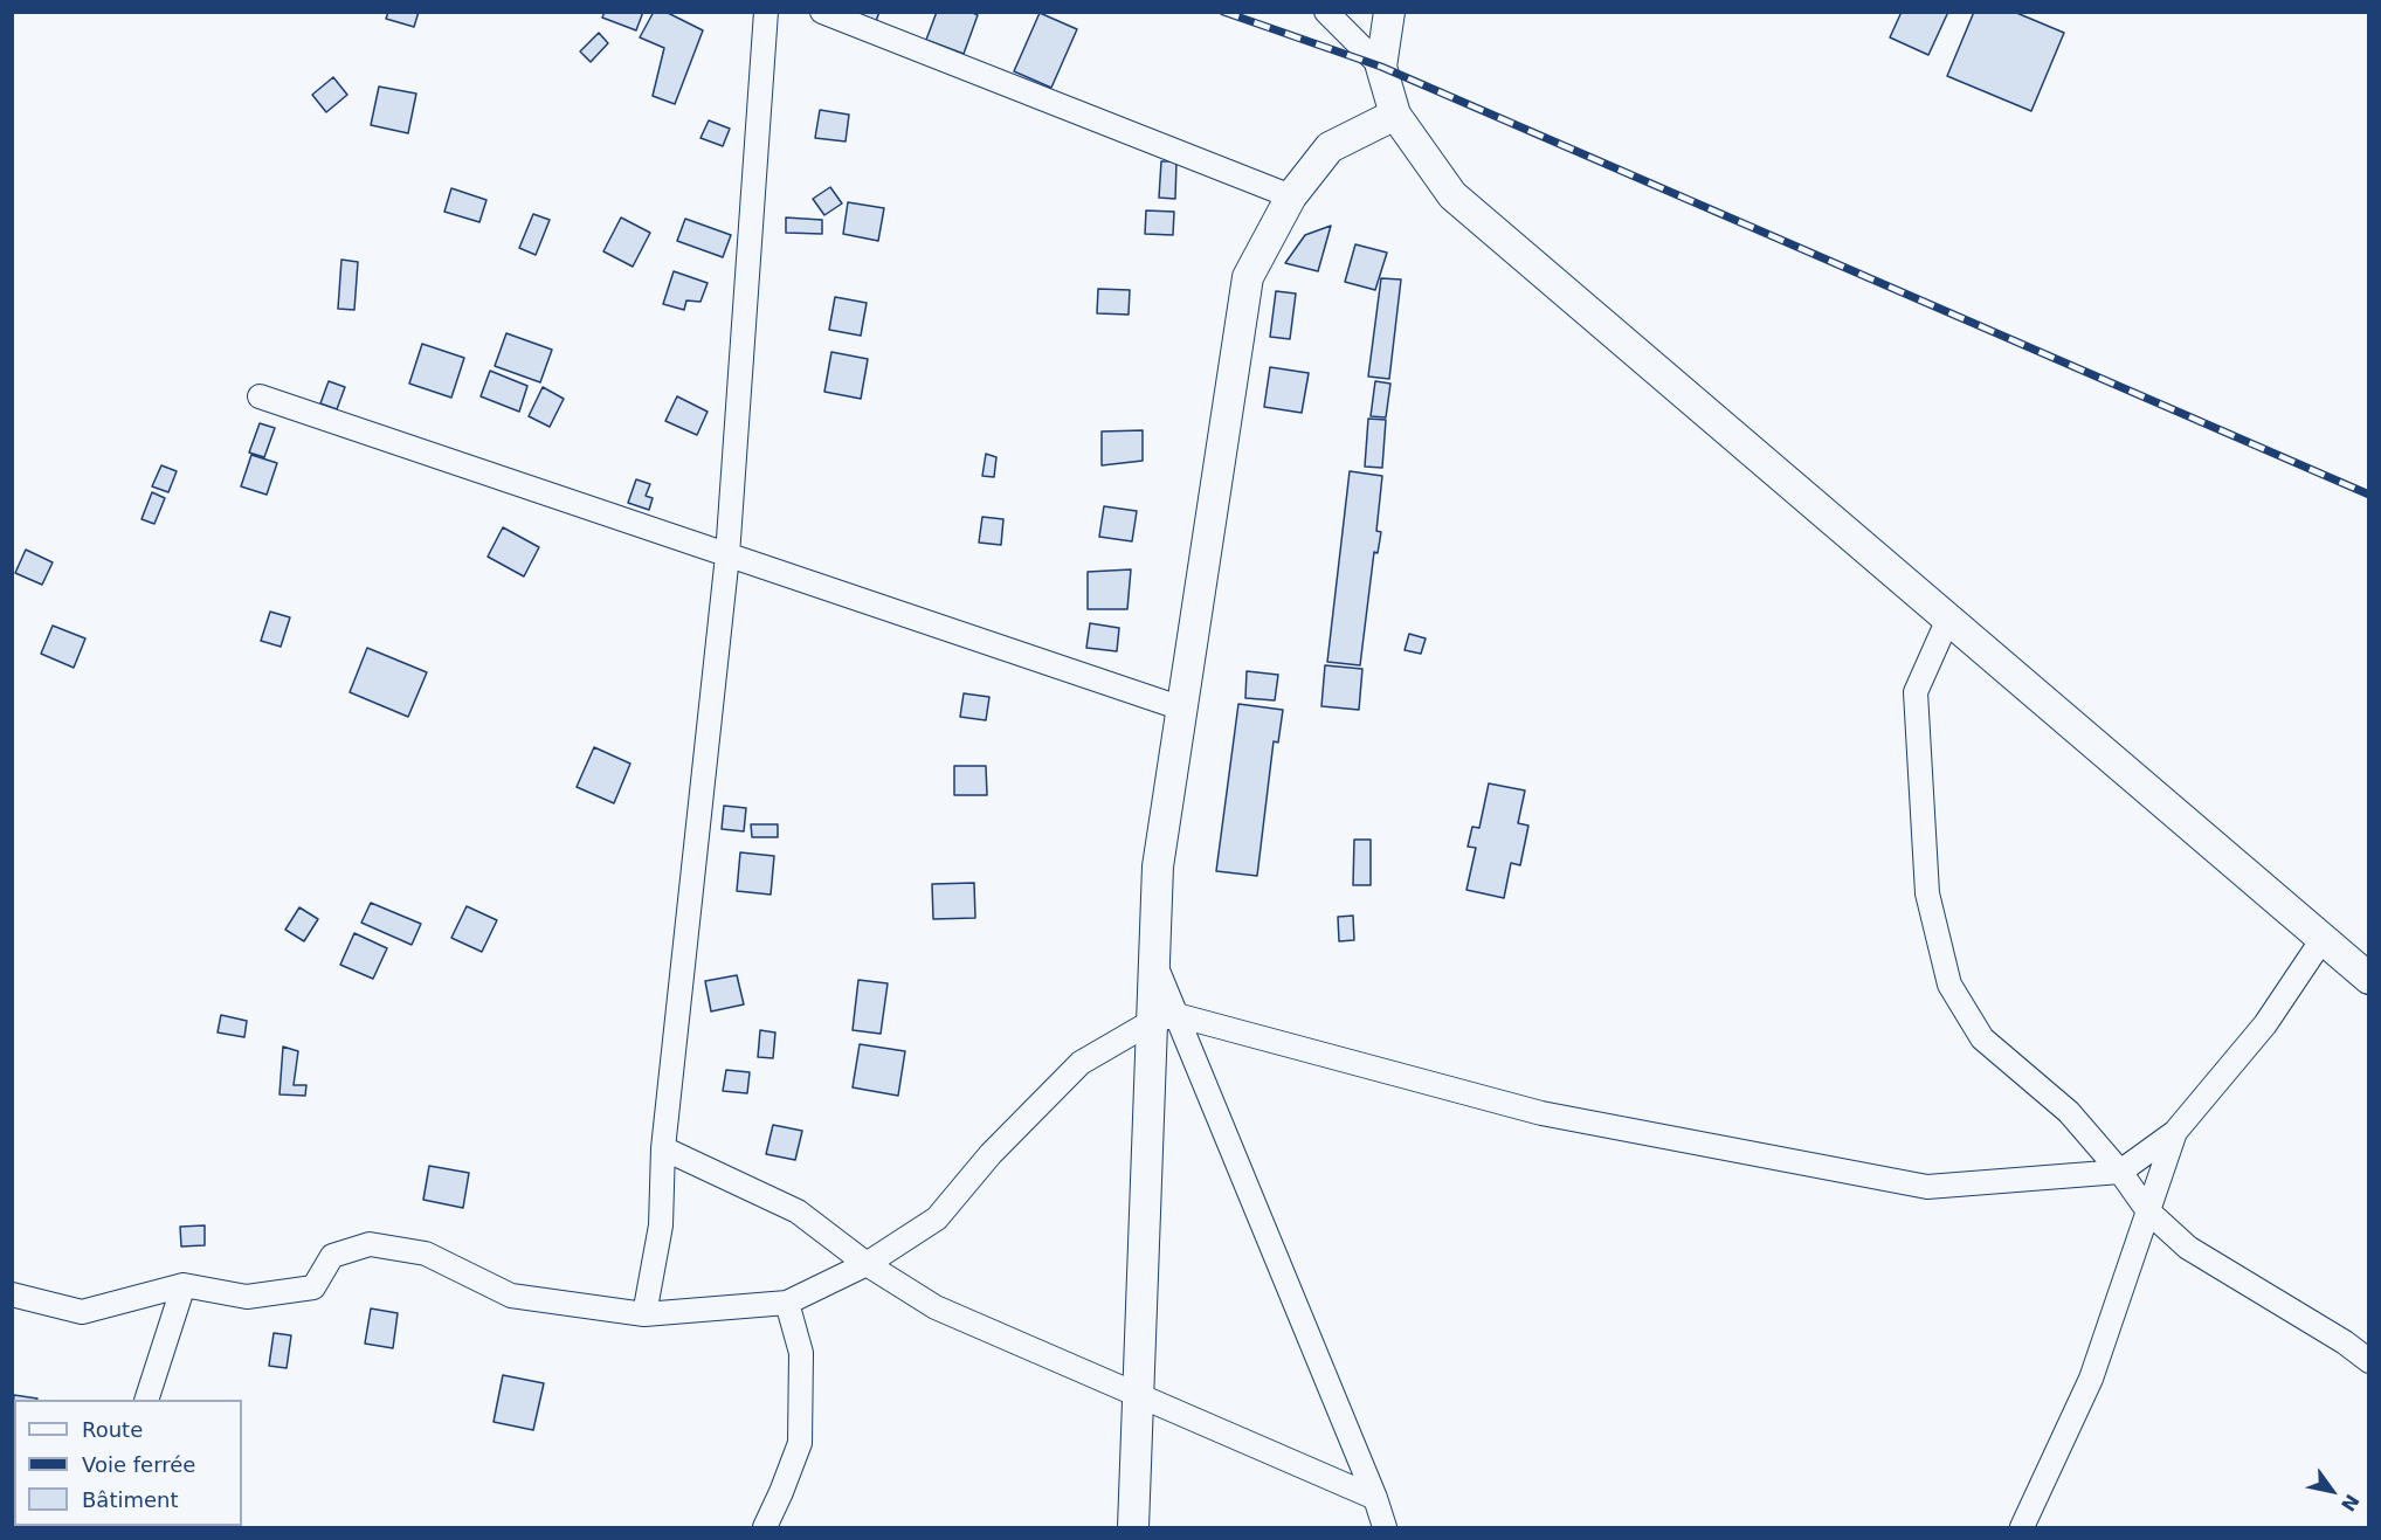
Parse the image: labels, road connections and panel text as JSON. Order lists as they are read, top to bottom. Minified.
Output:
{"legend":["Route","Voie ferrée","Bâtiment"],"north":"bottom right"}
